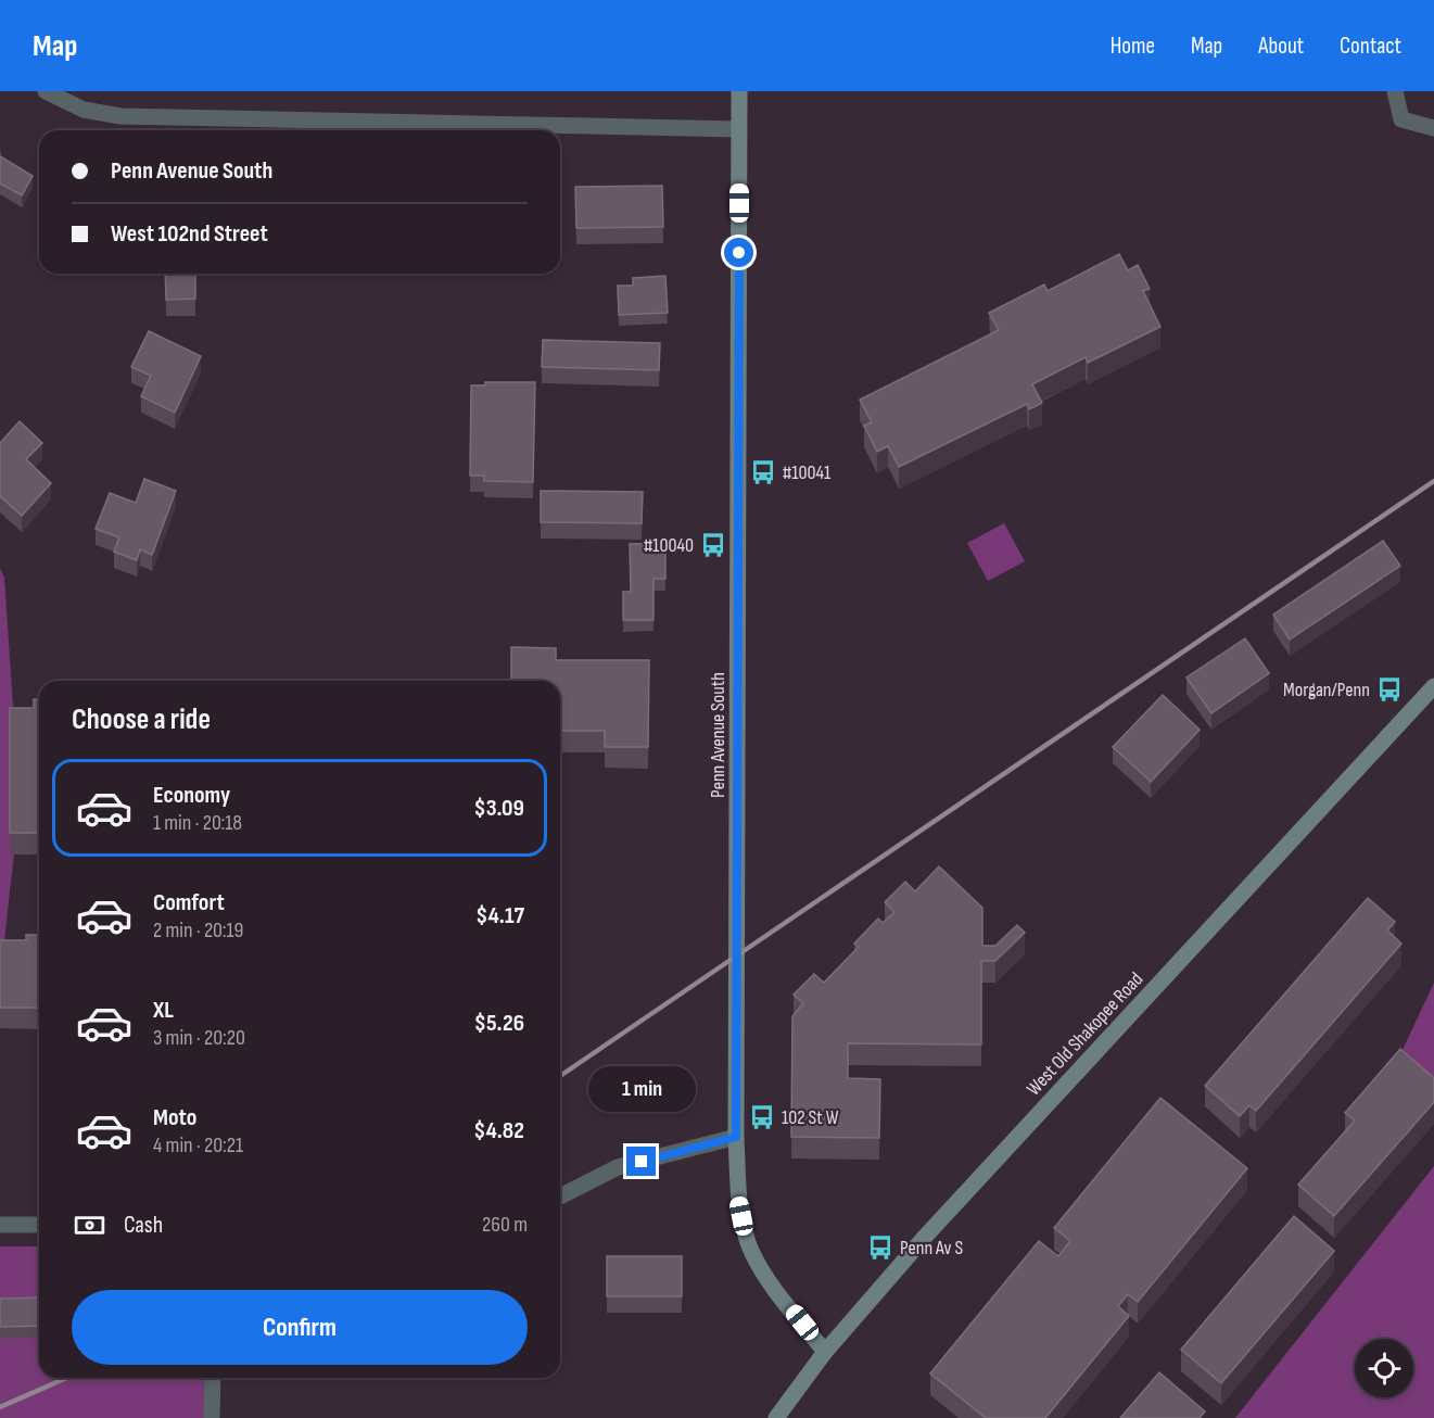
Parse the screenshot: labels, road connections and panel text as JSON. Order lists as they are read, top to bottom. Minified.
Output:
{"streets":{"main road":["Penn Avenue South","West Old Shakopee Road"]},"crossings":[["Penn Avenue South","West Old Shakopee Road"]],"places":{"bus stop":["#10041","#10040","Morgan/Penn","102 St W","Penn Av S"]},"page":{"header":"Map","nav":["Home","Map","About","Contact"],"banner":["Penn Avenue South","West 102nd Street"],"heading":"Choose a ride","list":[{"name":"Economy","note":"1 min · 20:18","value":"$3.09"},{"name":"Comfort","note":"2 min · 20:19","value":"$4.17"},{"name":"XL","note":"3 min · 20:20","value":"$5.26"},{"name":"Moto","note":"4 min · 20:21","value":"$4.82"}],"bubble":"1 min","pay":["Cash","260 m"],"buttons":"Confirm"}}
